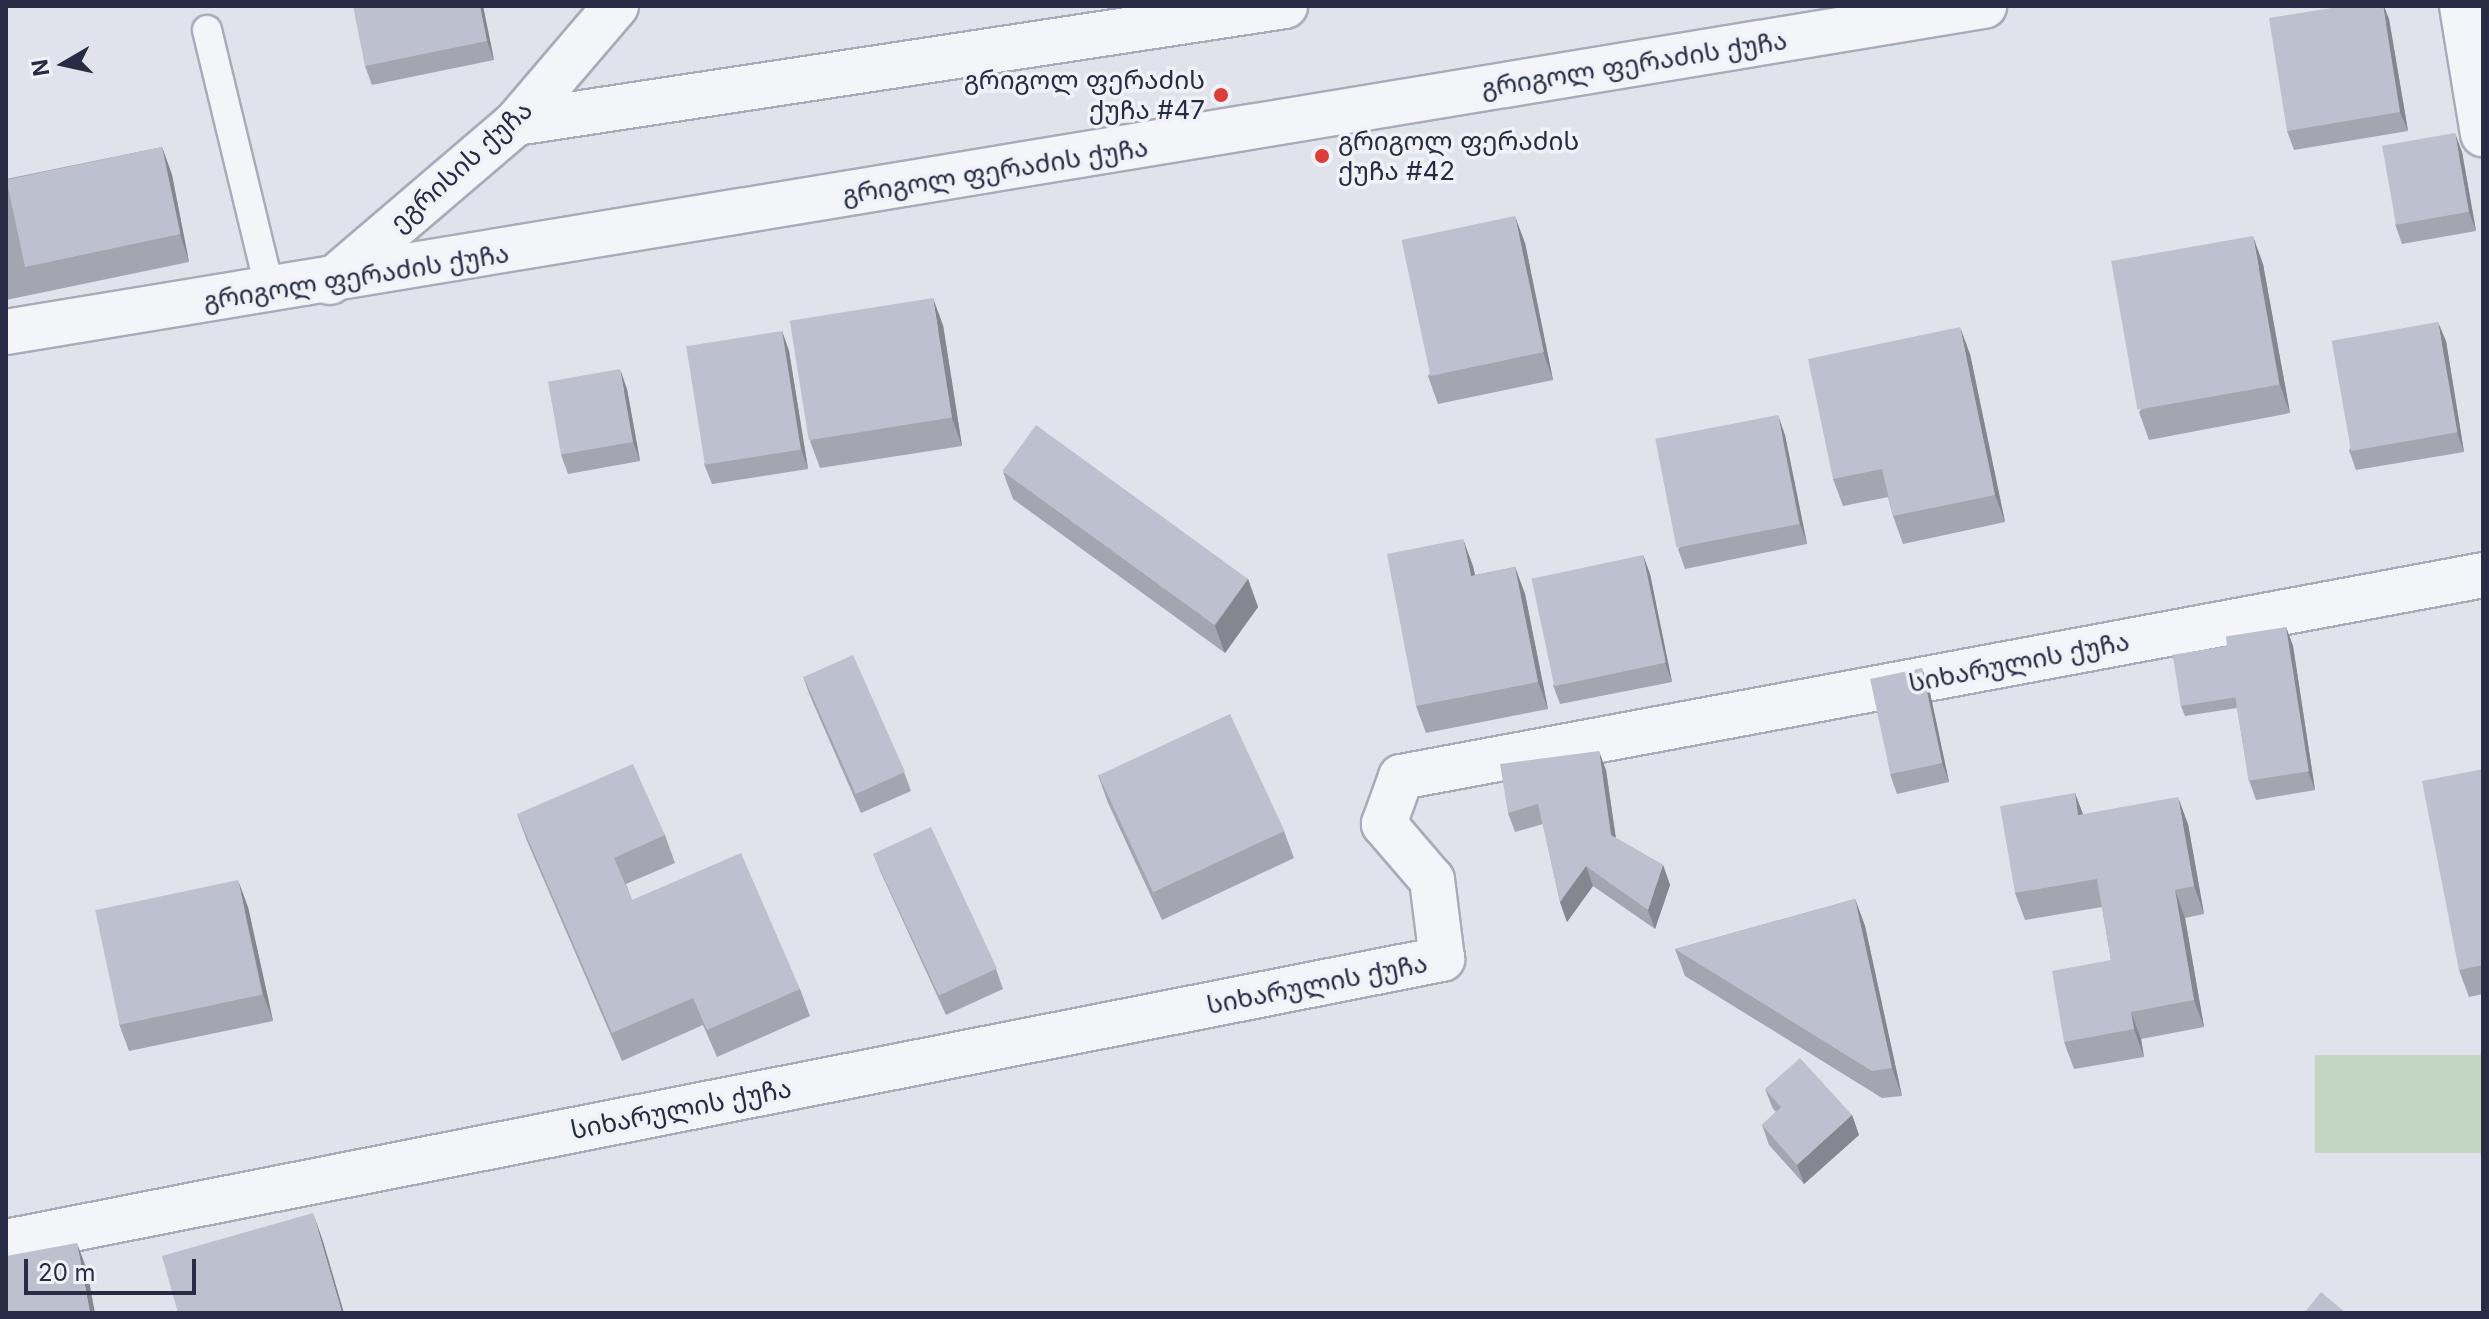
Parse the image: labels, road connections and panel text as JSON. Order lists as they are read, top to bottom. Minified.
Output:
{"streets":{"street":["გრიგოლ ფერაძის ქუჩა","ეგრისის ქუჩა","სიხარულის ქუჩა"]},"crossings":[["გრიგოლ ფერაძის ქუჩა","ეგრისის ქუჩა"]],"places":["გრიგოლ ფერაძის ქუჩა #47","გრიგოლ ფერაძის ქუჩა #42"],"scale_bar":"20 m","north":"left"}
